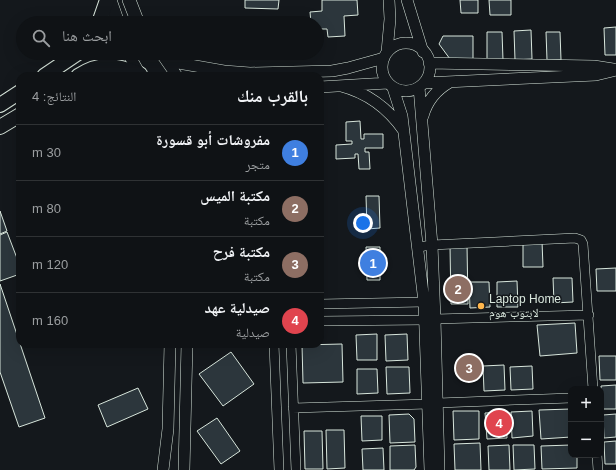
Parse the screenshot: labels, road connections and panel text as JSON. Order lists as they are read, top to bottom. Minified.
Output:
{"places":["Laptop Home لابتوب هوم"],"page":{"search":"ابحث هنا","heading":["بالقرب منك","النتائج: 4"],"list":[{"mark":"1","name":"مفروشات أبو قسورة","note":"متجر","value":"30 m"},{"mark":"2","name":"مكتبة الميس","note":"مكتبة","value":"80 m"},{"mark":"3","name":"مكتبة فرح","note":"مكتبة","value":"120 m"},{"mark":"4","name":"صيدلية عهد","note":"صيدلية","value":"160 m"}],"pins":["1","2","3","4"],"map_buttons":["+","−"]}}
